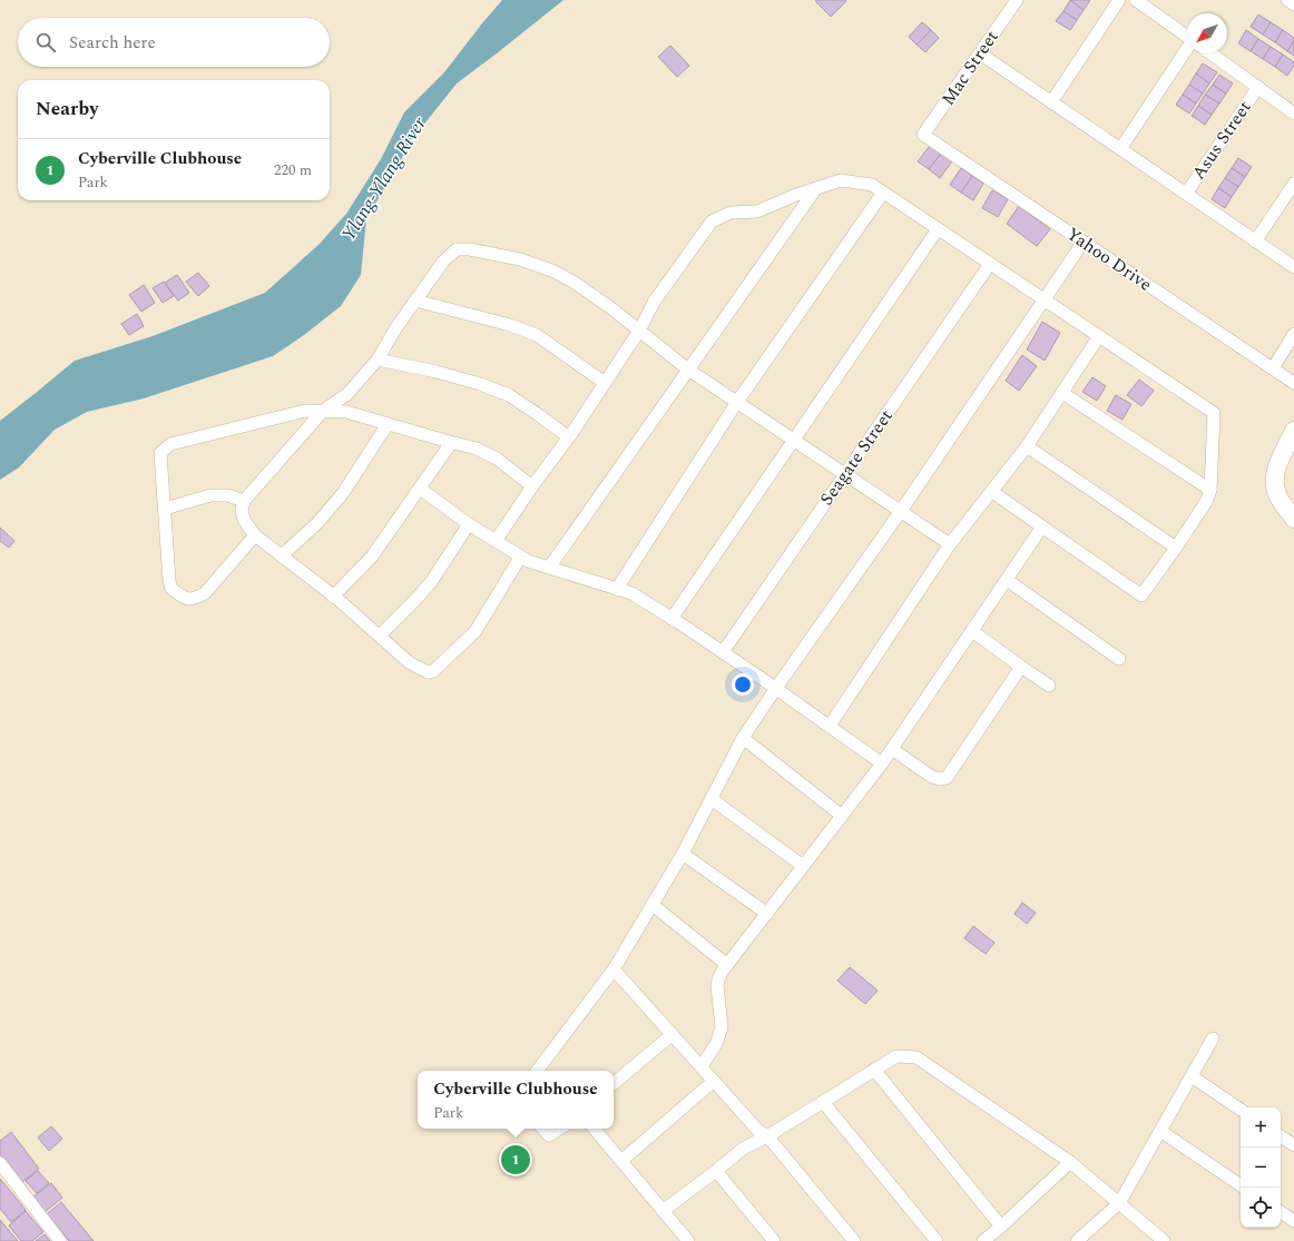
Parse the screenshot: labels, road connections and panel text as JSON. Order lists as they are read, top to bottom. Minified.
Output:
{"streets":{"street":["Mac Street","Asus Street","Yahoo Drive","Seagate Street"]},"crossings":[["Mac Street","Yahoo Drive"]],"water":["Ylang-Ylang River"],"north":"bottom left","page":{"search":"Search here","heading":"Nearby","list":[{"mark":"1","name":"Cyberville Clubhouse","note":"Park","value":"220 m"}],"popup":["Cyberville Clubhouse","Park"],"map_buttons":["+","−"],"pins":"1"}}
